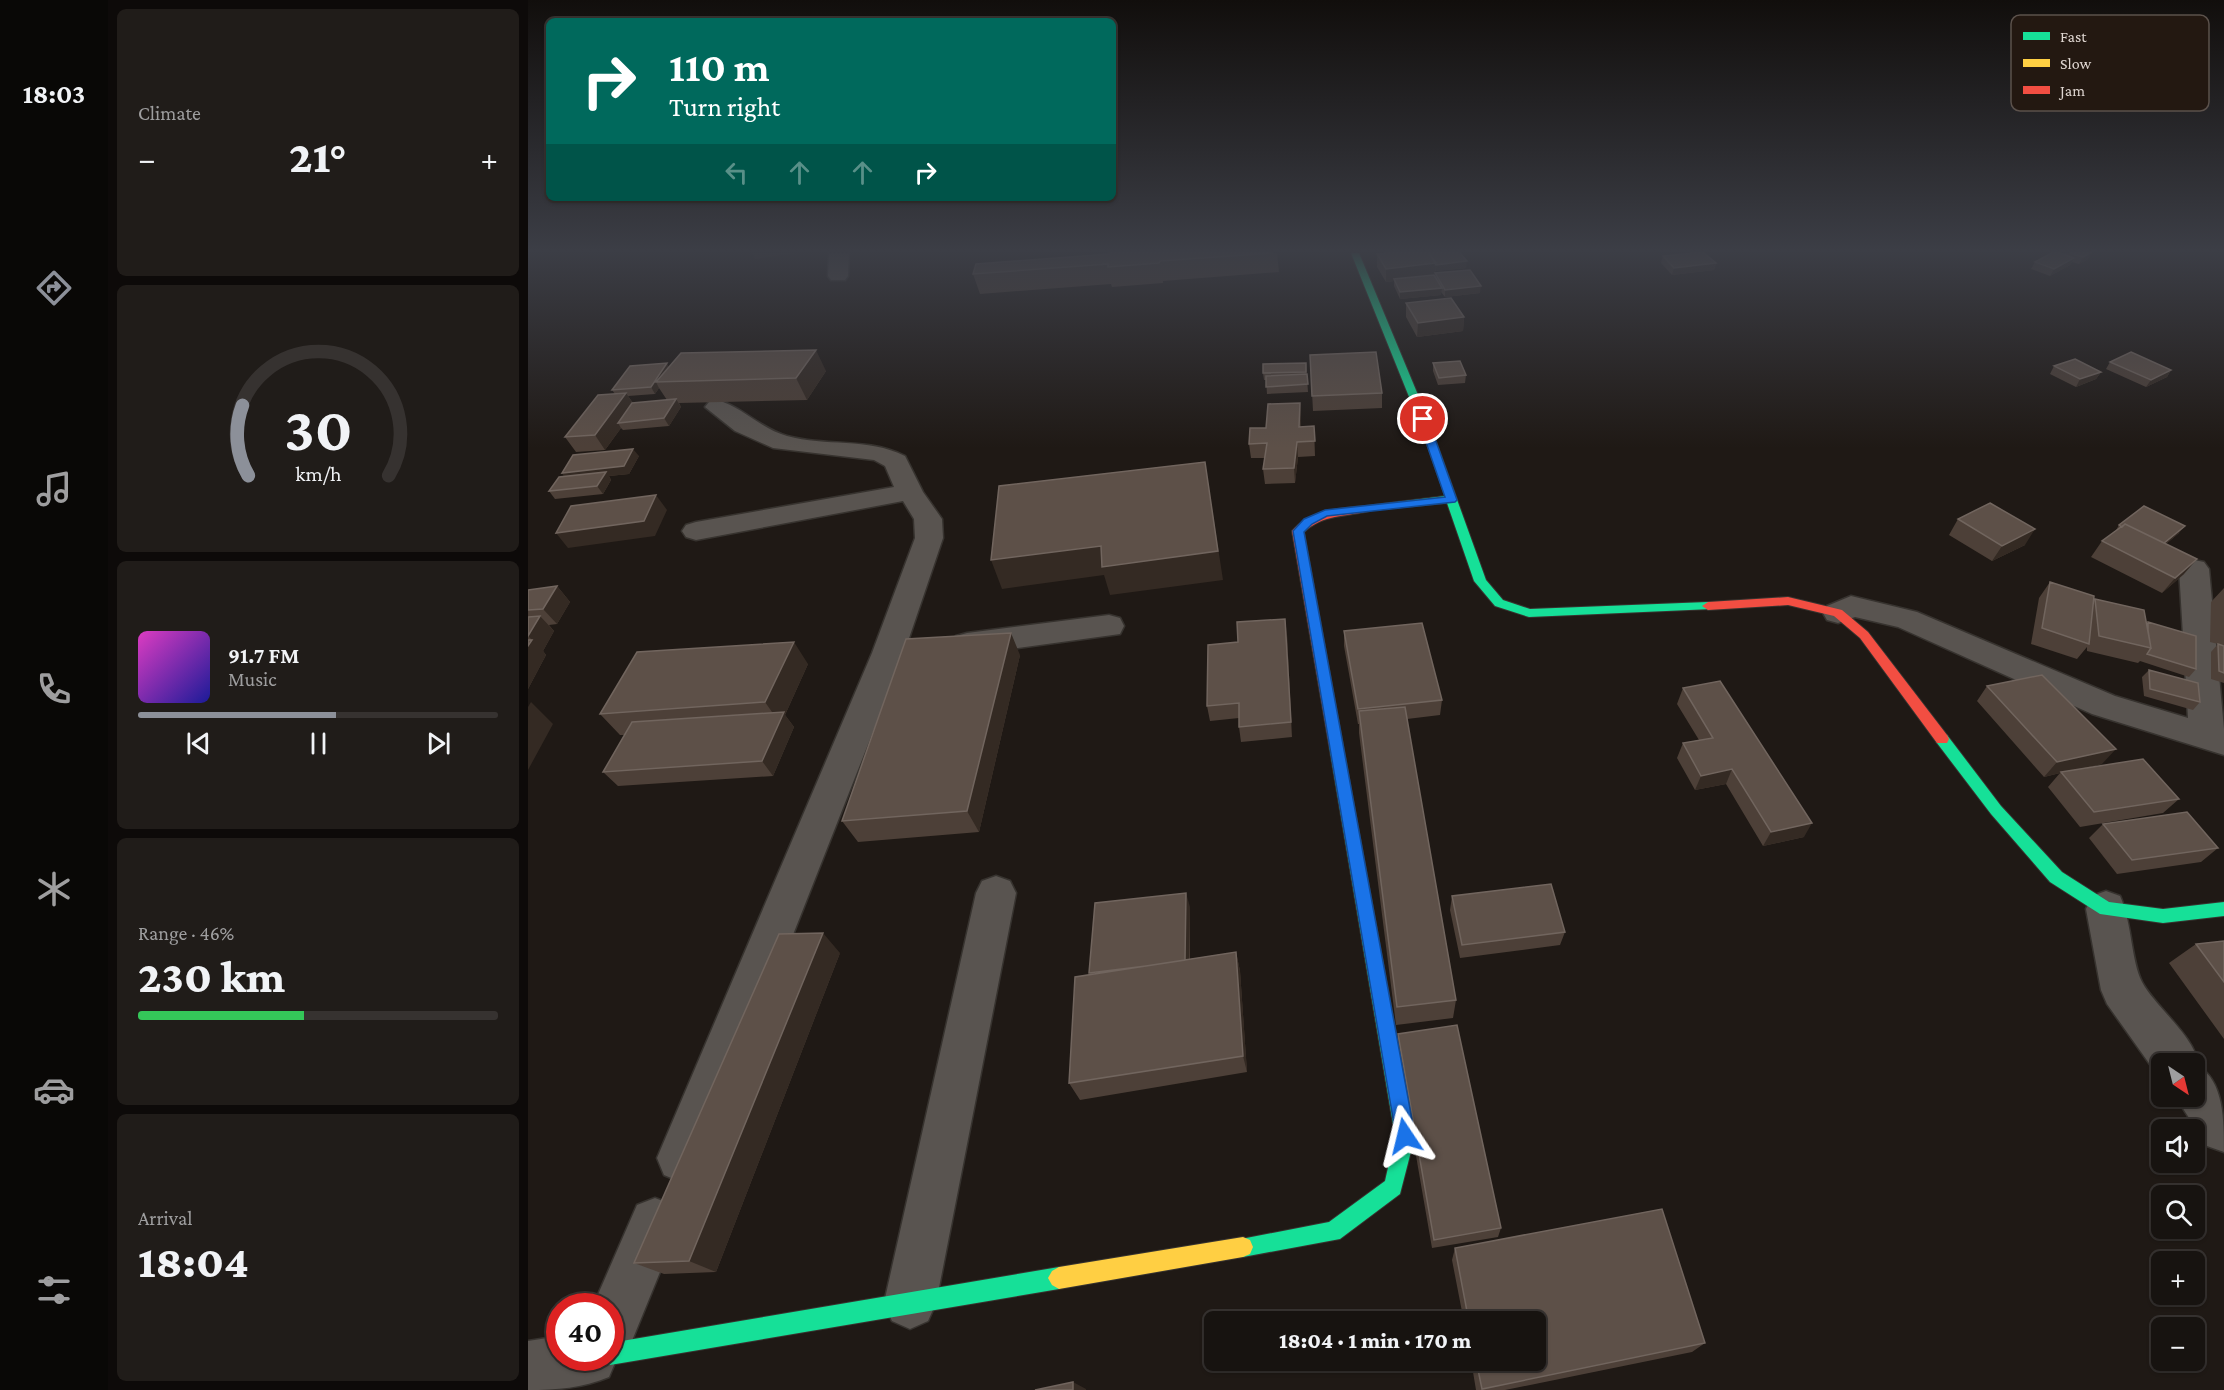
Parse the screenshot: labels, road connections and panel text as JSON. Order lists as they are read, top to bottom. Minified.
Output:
{"legend":["Fast","Slow","Jam"],"north":"bottom right","page":{"tabs":"18:03","tile":["Climate",["Range · 46%","230 km"],["Arrival","18:04"]],"turn":["110 m","Turn right"],"heat":["−","21°","+"],"song":["91.7 FM","Music"],"map_buttons":["+","−"],"limit":"40","trip":"18:04 · 1 min · 170 m","gauge":["30","km/h"]}}
